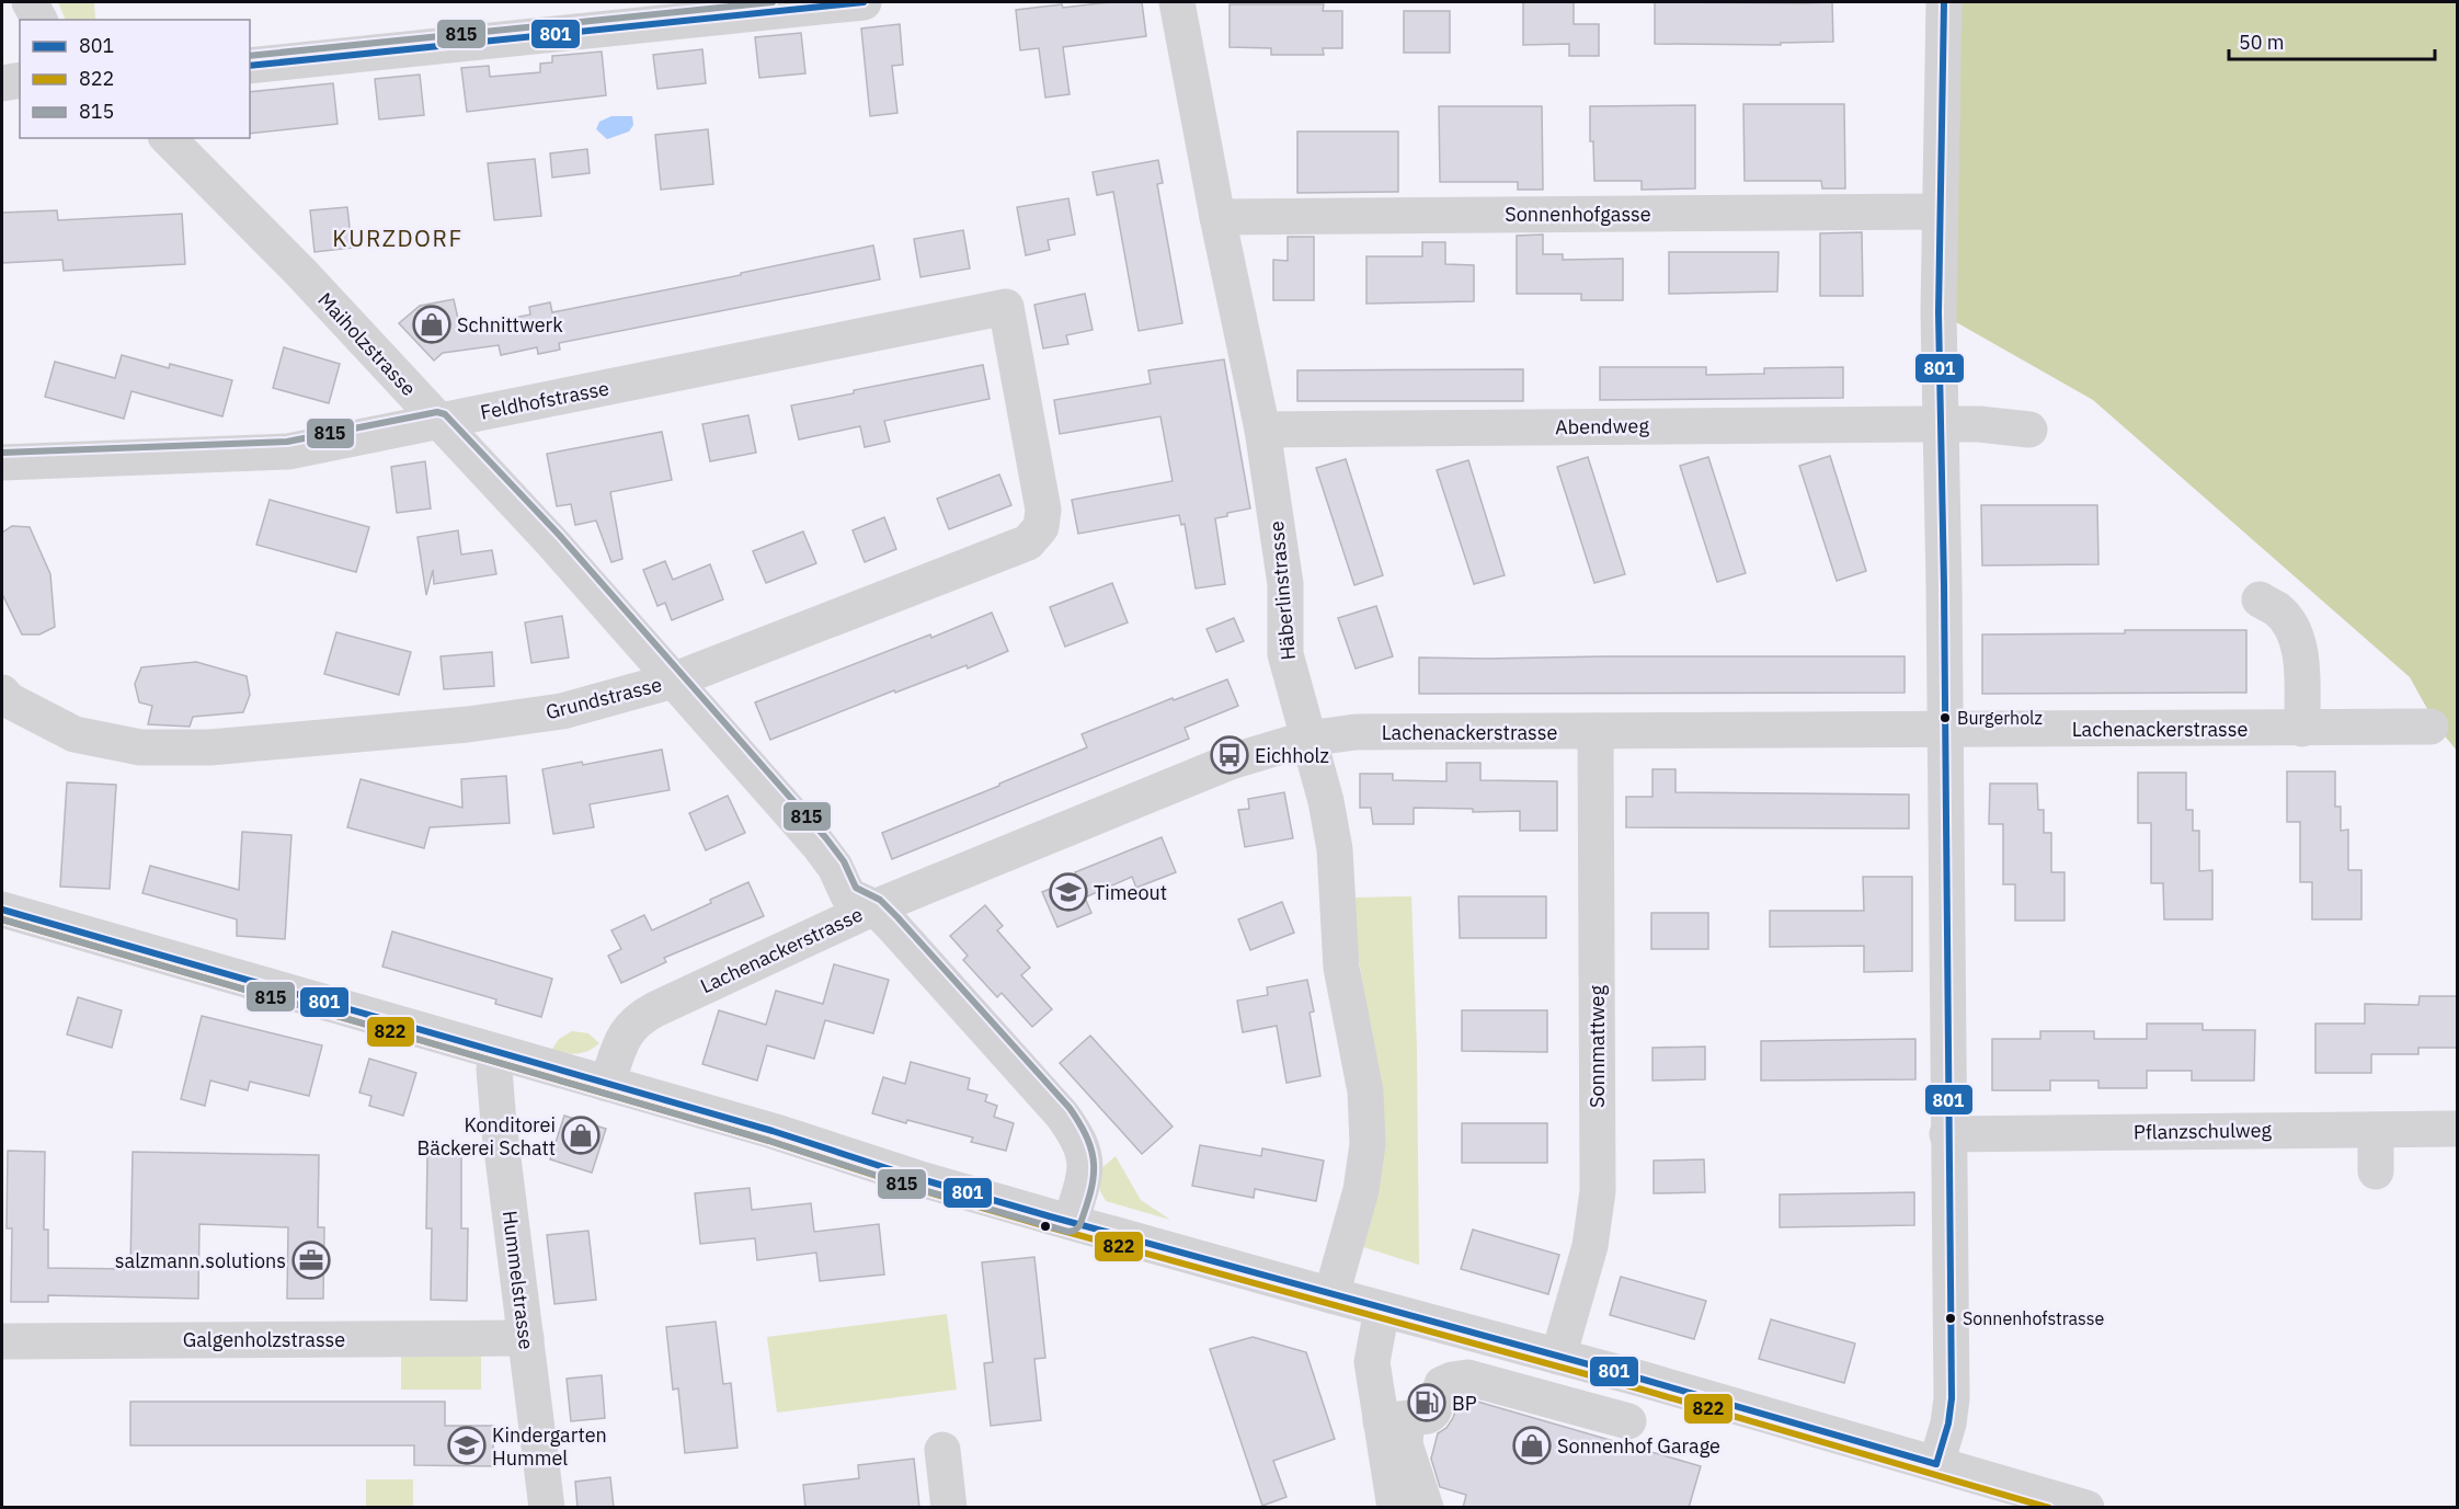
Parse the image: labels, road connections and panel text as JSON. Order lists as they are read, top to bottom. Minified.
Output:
{"streets":{"street":["Sonnenhofgasse","Maiholzstrasse","Feldhofstrasse","Abendweg","Häberlinstrasse","Grundstrasse","Lachenackerstrasse","Sonnmattweg","Pflanzschulweg","Hummelstrasse","Galgenholzstrasse"]},"crossings":[["Sonnenhofgasse","Häberlinstrasse"],["Maiholzstrasse","Feldhofstrasse"],["Maiholzstrasse","Grundstrasse"],["Maiholzstrasse","Lachenackerstrasse"],["Feldhofstrasse","Grundstrasse"],["Abendweg","Häberlinstrasse"],["Häberlinstrasse","Lachenackerstrasse"],["Lachenackerstrasse","Sonnmattweg"],["Hummelstrasse","Galgenholzstrasse"]],"districts":["KURZDORF"],"places":{"shop":["Schnittwerk","Konditorei Bäckerei Schatt","Sonnenhof Garage"],"other":["Burgerholz","Sonnenhofstrasse"],"bus stop":["Eichholz"],"school or university":["Timeout","Kindergarten Hummel"],"office":["salzmann.solutions"],"fuel station":["BP"]},"lines":["transit line 801","transit line 815","transit line 822"],"legend":["801","822","815"],"scale_bar":"50 m"}
